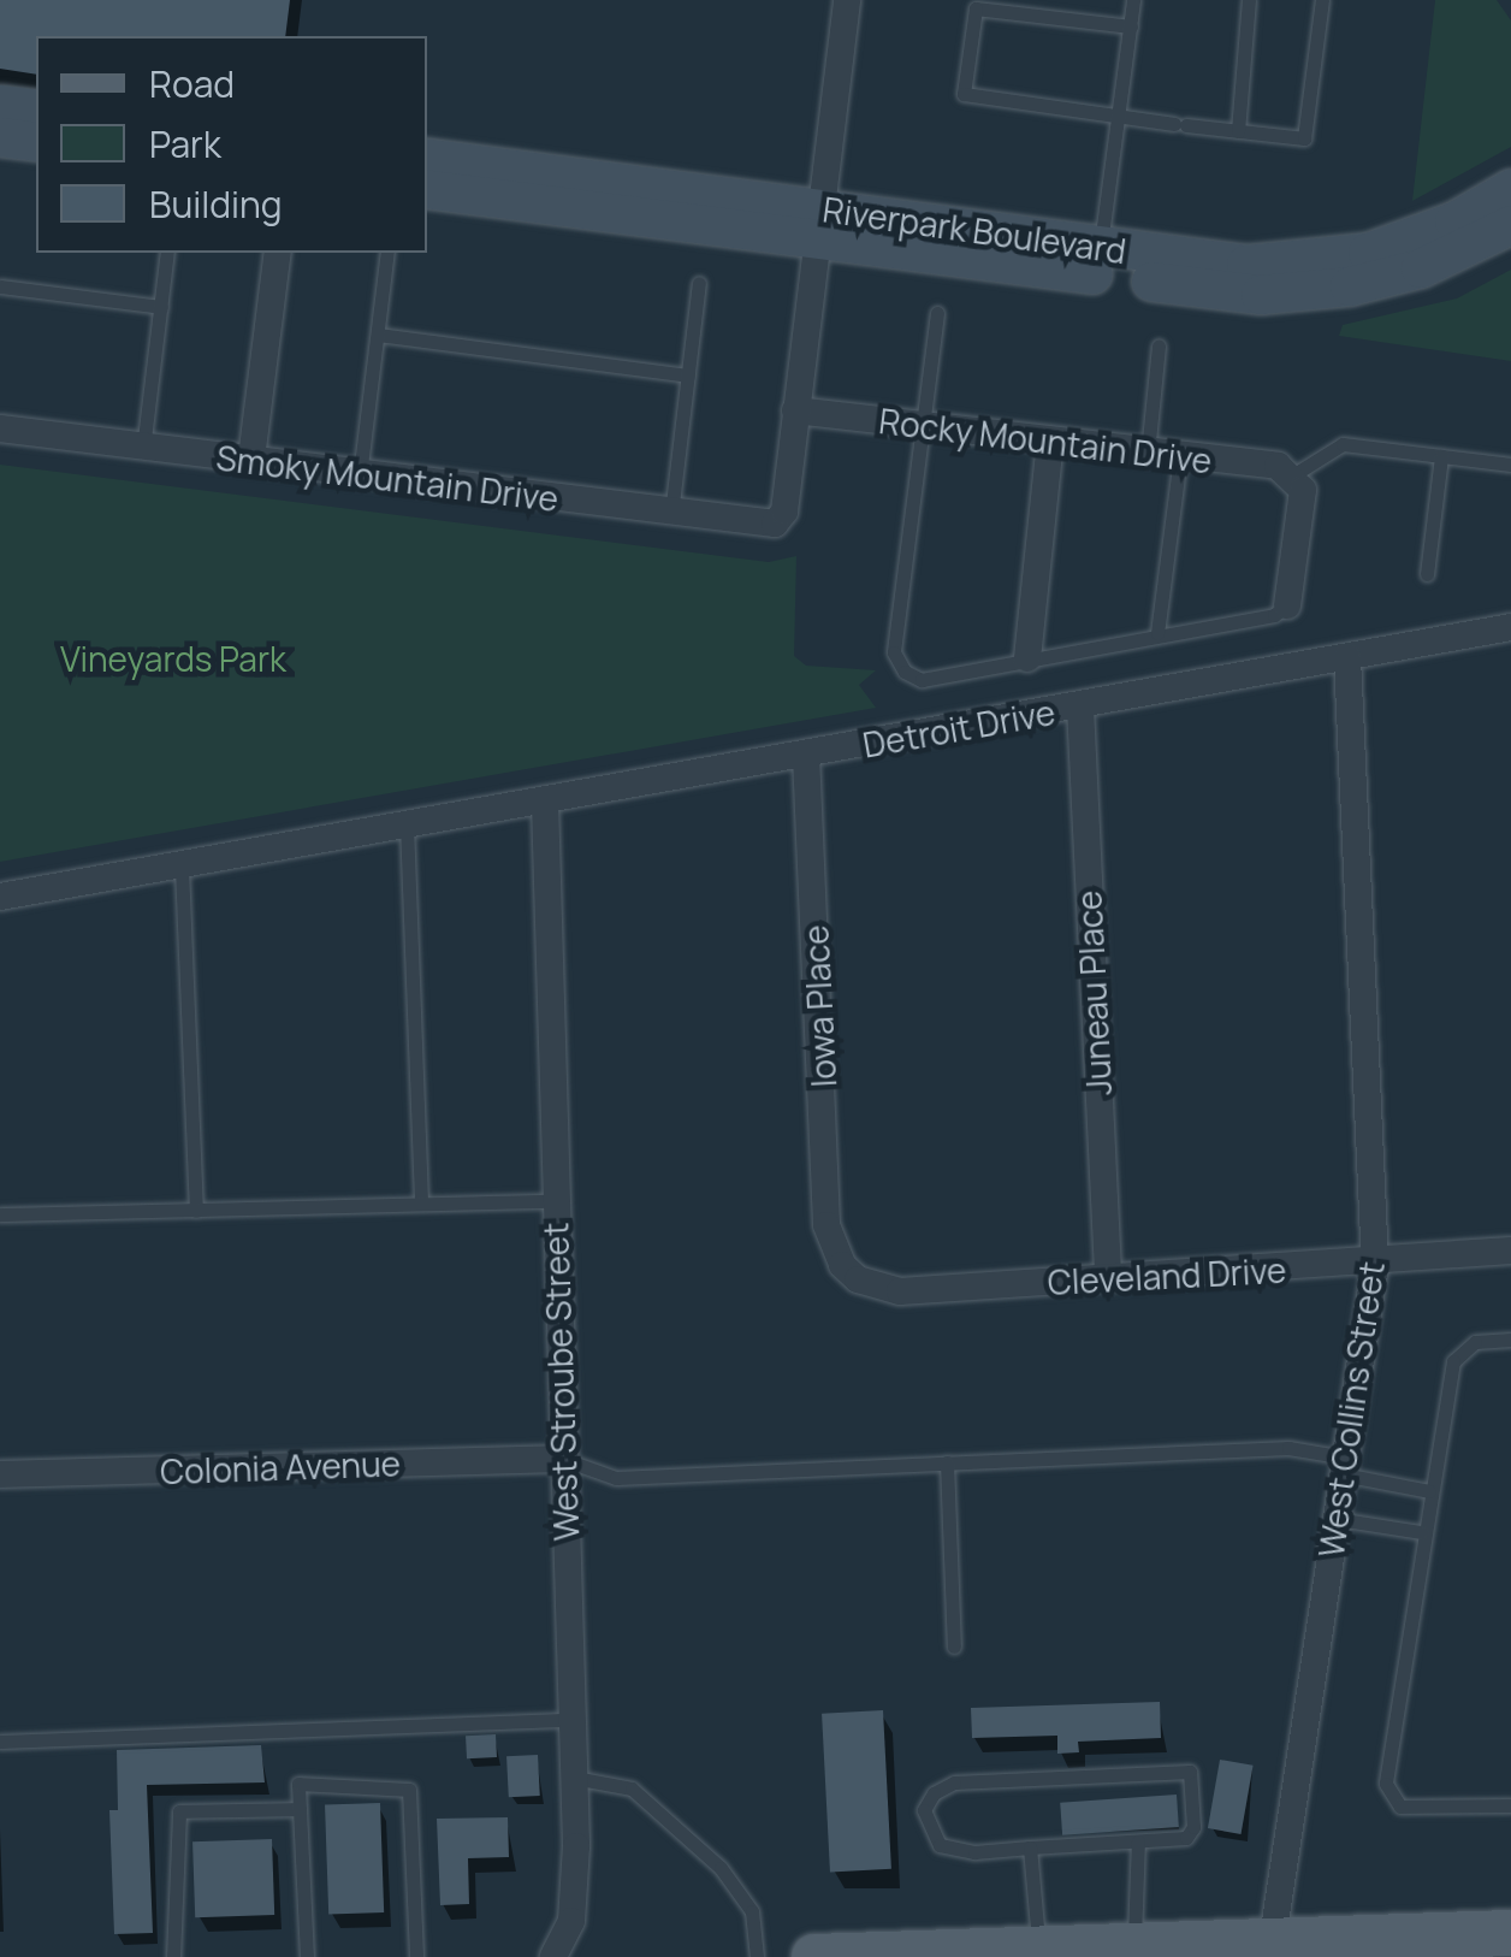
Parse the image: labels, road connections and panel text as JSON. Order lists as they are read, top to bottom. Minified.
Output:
{"streets":{"street":["Riverpark Boulevard","Rocky Mountain Drive","Smoky Mountain Drive","Detroit Drive","Juneau Place","Iowa Place","Cleveland Drive","West Stroube Street","West Collins Street","Colonia Avenue"]},"crossings":[["Rocky Mountain Drive","Smoky Mountain Drive"],["Detroit Drive","Juneau Place"],["Detroit Drive","Iowa Place"],["Detroit Drive","West Stroube Street"],["Detroit Drive","West Collins Street"],["Juneau Place","Cleveland Drive"],["Iowa Place","Cleveland Drive"],["Cleveland Drive","West Collins Street"],["West Stroube Street","Colonia Avenue"]],"parks":["Vineyards Park"],"legend":["Road","Park","Building"]}
